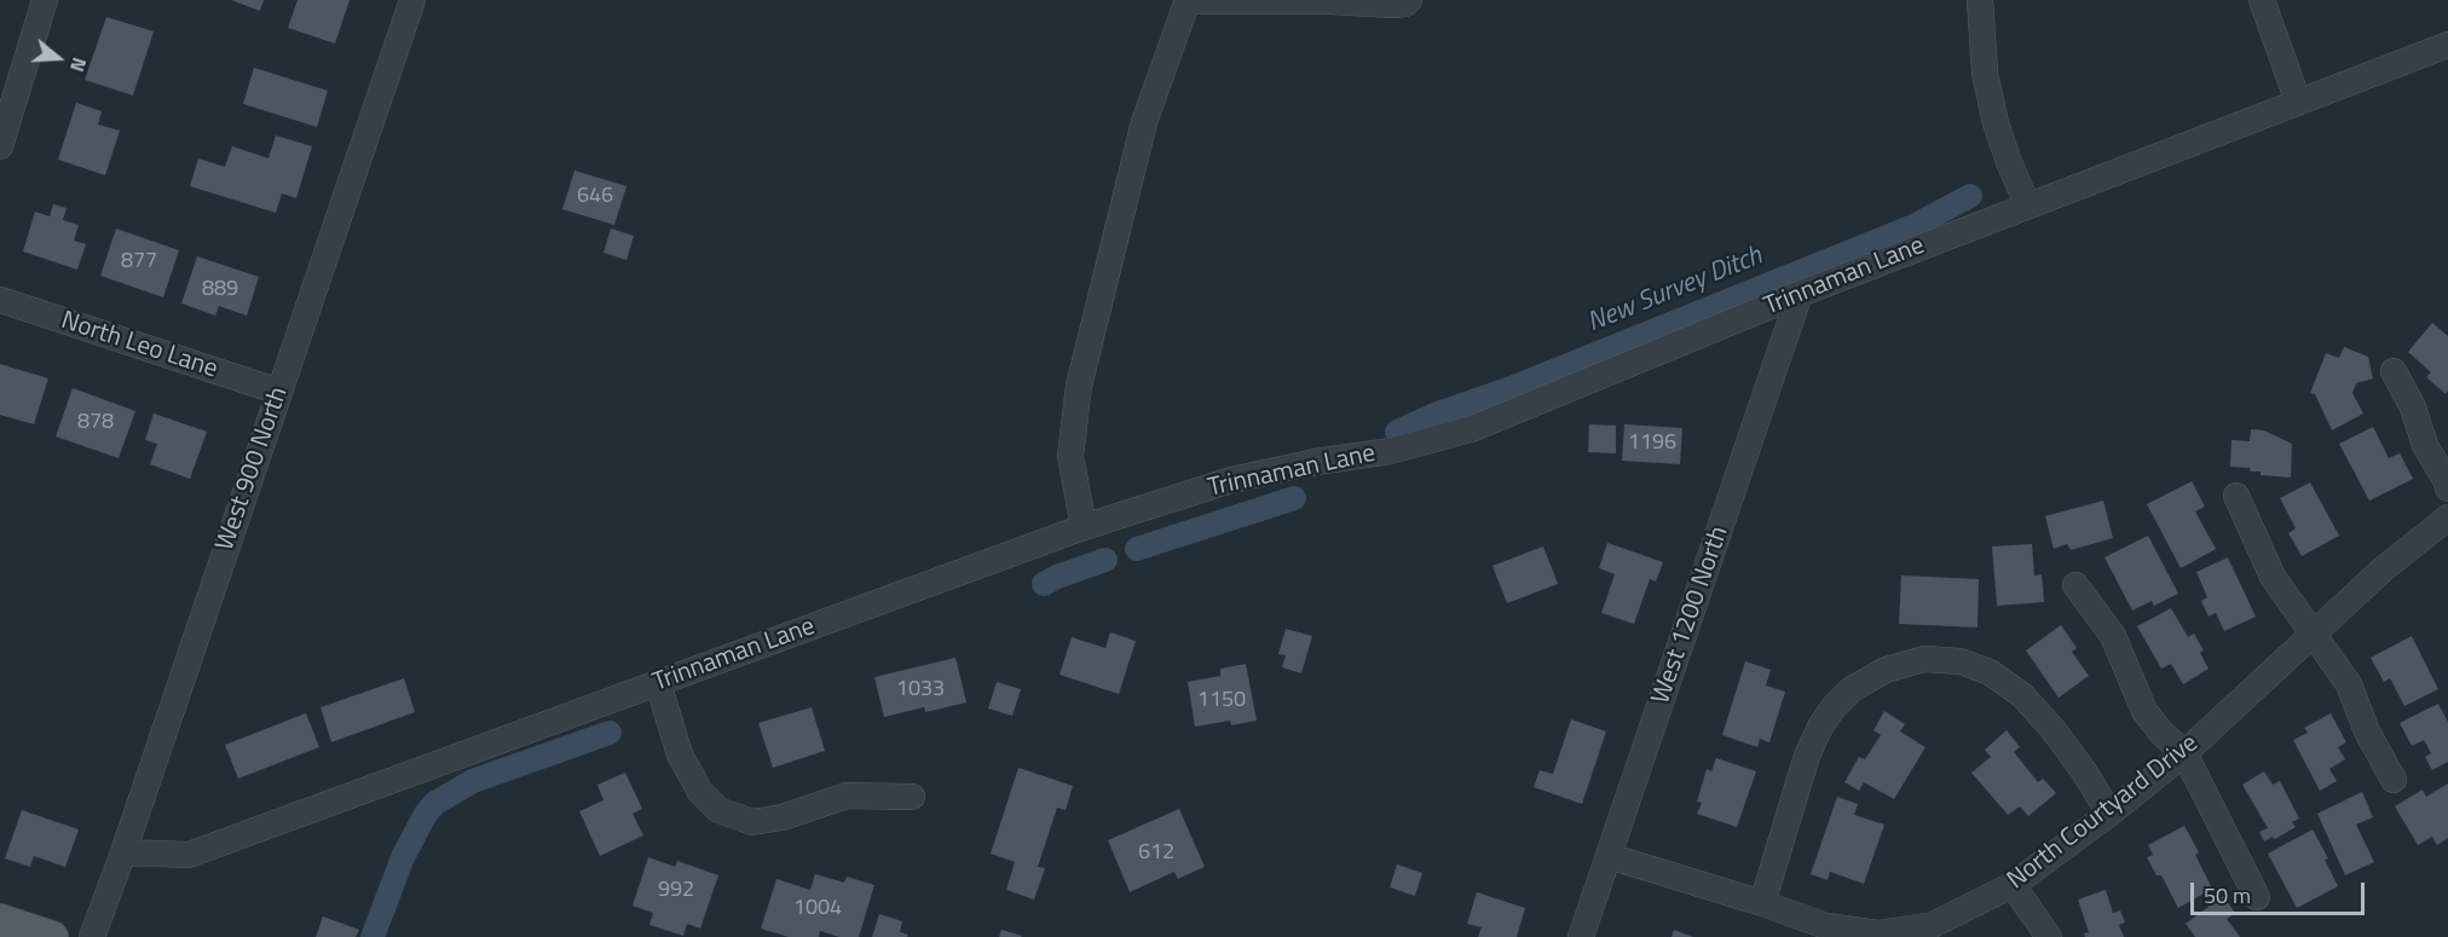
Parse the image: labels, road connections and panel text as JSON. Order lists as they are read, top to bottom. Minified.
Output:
{"streets":{"street":["Trinnaman Lane","North Leo Lane","West 900 North","West 1200 North","North Courtyard Drive"]},"crossings":[["Trinnaman Lane","West 900 North"],["Trinnaman Lane","West 1200 North"],["North Leo Lane","West 900 North"],["West 1200 North","North Courtyard Drive"]],"water":["New Survey Ditch"],"house_numbers":["646","877","889","878","1196","1033","1150","612","992","1004"],"scale_bar":"50 m","north":"right"}
